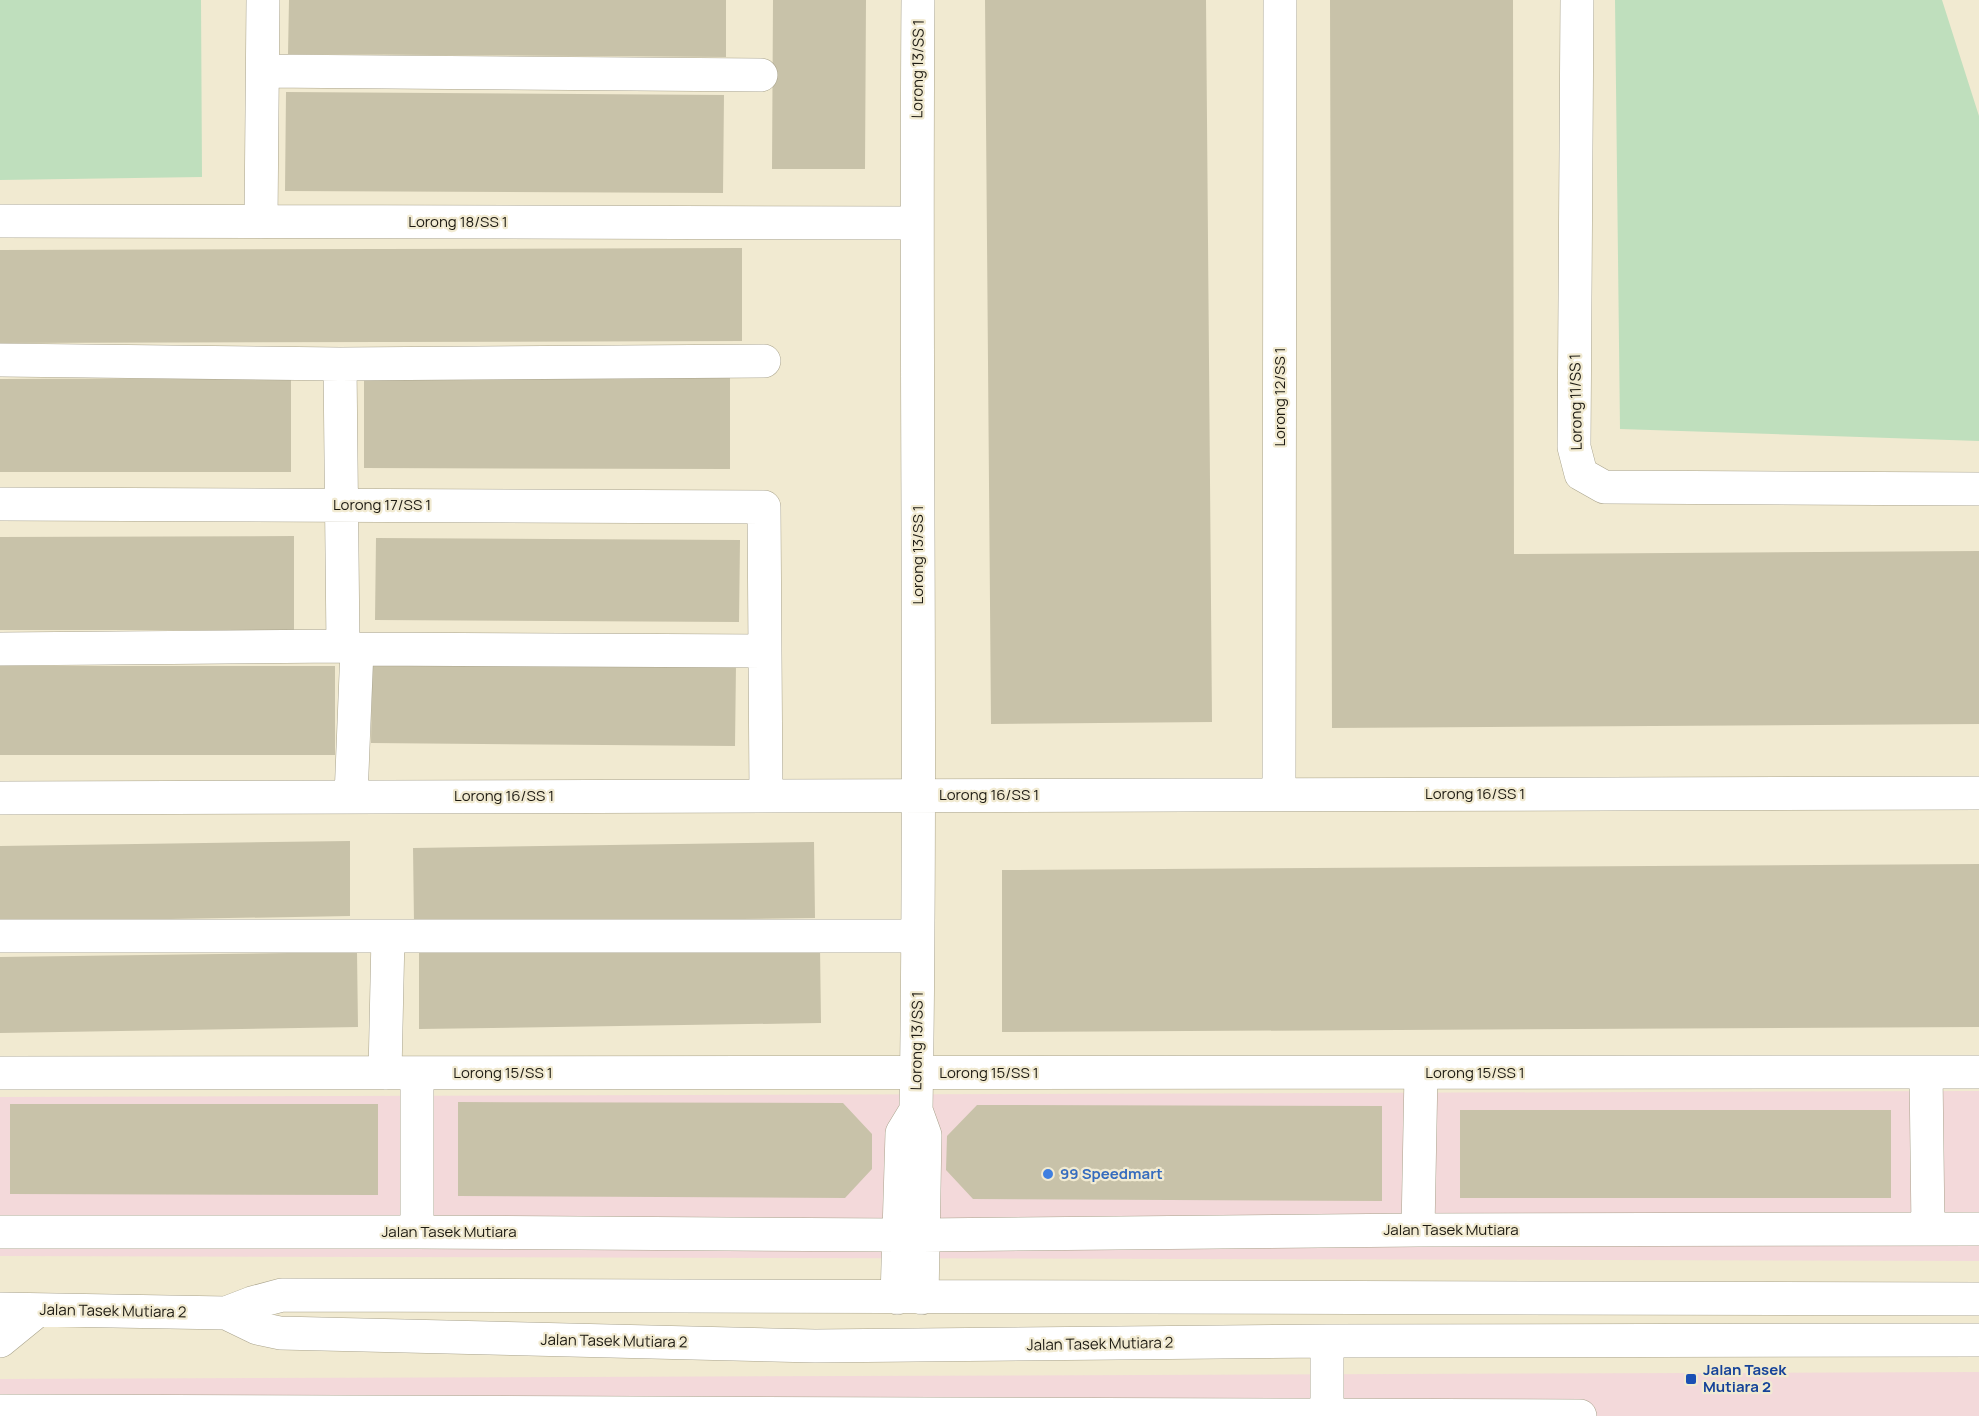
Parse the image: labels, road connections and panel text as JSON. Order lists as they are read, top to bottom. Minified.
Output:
{"streets":{"street":["Lorong 13/SS 1","Lorong 18/SS 1","Lorong 12/SS 1","Lorong 11/SS 1","Lorong 17/SS 1","Lorong 16/SS 1","Lorong 15/SS 1","Jalan Tasek Mutiara","Jalan Tasek Mutiara 2"]},"crossings":[["Lorong 13/SS 1","Lorong 18/SS 1"],["Lorong 13/SS 1","Lorong 16/SS 1"],["Lorong 13/SS 1","Lorong 15/SS 1"],["Lorong 13/SS 1","Jalan Tasek Mutiara"],["Lorong 13/SS 1","Jalan Tasek Mutiara 2"],["Lorong 12/SS 1","Lorong 16/SS 1"]],"places":{"other":["99 Speedmart"],"transit":["Jalan Tasek Mutiara 2"]}}
